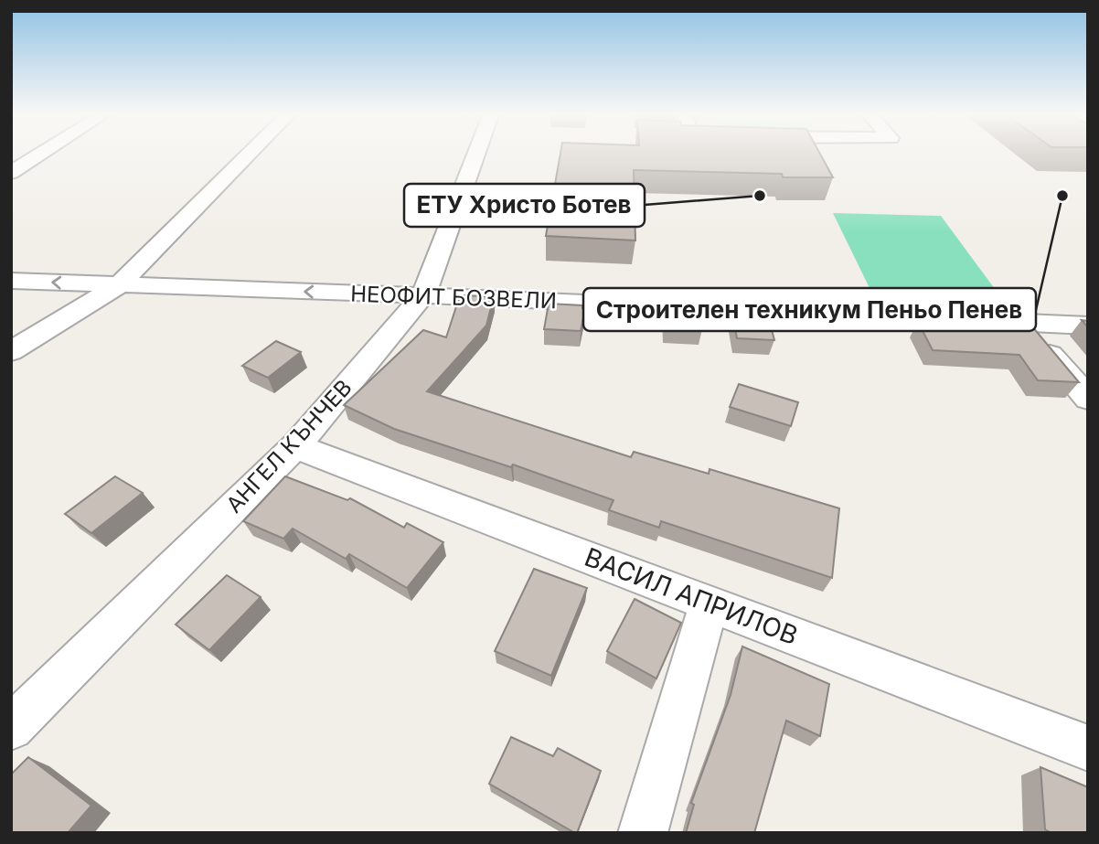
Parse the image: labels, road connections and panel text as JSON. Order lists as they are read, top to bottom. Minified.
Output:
{"streets":{"street":["НЕОФИТ БОЗВЕЛИ","АНГЕЛ КЪНЧЕВ","ВАСИЛ АПРИЛОВ"]},"crossings":[["НЕОФИТ БОЗВЕЛИ","АНГЕЛ КЪНЧЕВ"],["АНГЕЛ КЪНЧЕВ","ВАСИЛ АПРИЛОВ"]],"one_way":["НЕОФИТ БОЗВЕЛИ"],"places":["ЕТУ Христо Ботев","Строителен техникум Пеньо Пенев"]}
